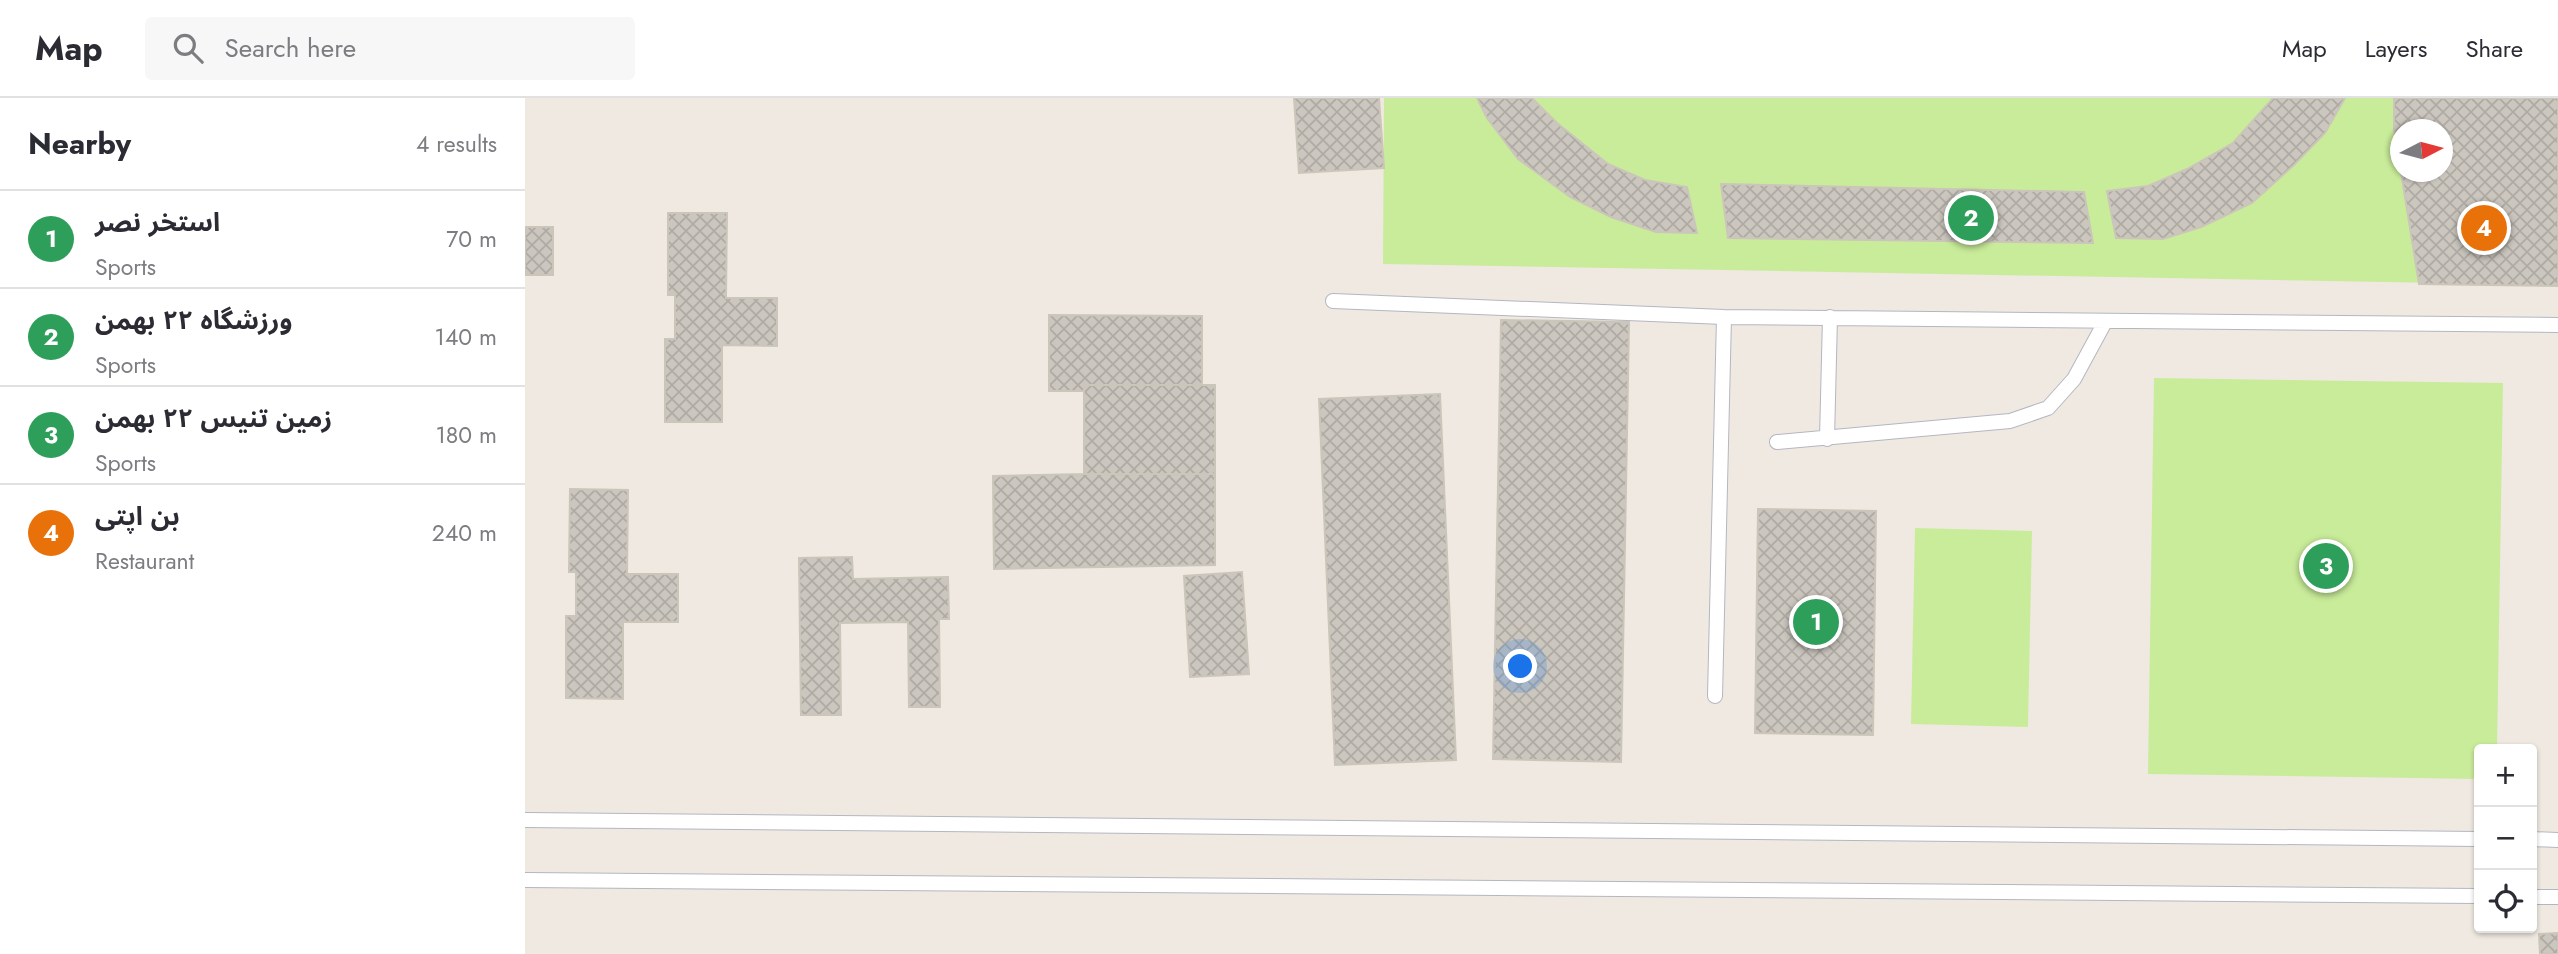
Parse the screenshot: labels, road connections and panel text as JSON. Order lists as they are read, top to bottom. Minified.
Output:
{"north":"right","page":{"header":"Map","search":"Search here","nav":["Map","Layers","Share"],"heading":["Nearby","4 results"],"list":[{"mark":"1","name":"استخر نصر","note":"Sports","value":"70 m"},{"mark":"2","name":"ورزشگاه ۲۲ بهمن","note":"Sports","value":"140 m"},{"mark":"3","name":"زمین تنیس ۲۲ بهمن","note":"Sports","value":"180 m"},{"mark":"4","name":"بن اپتی","note":"Restaurant","value":"240 m"}],"pins":["2","4","3","1"],"map_buttons":["+","−"]}}
